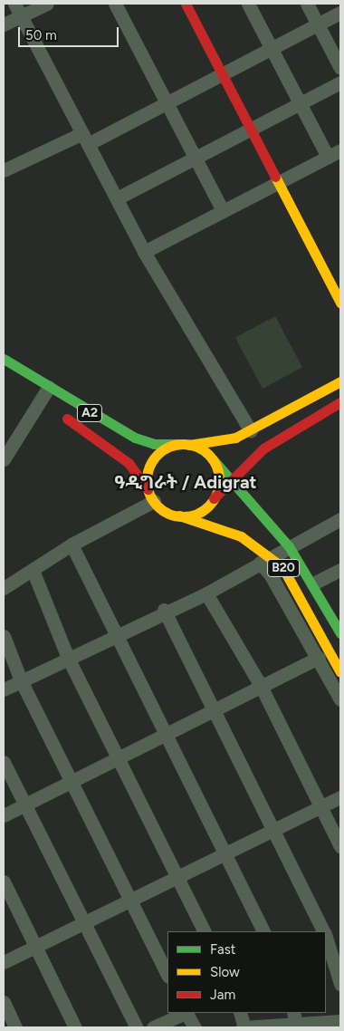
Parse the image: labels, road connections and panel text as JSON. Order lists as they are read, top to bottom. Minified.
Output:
{"streets":{"main road":["A2","B20"]},"crossings":[["A2","B20"]],"districts":["ዓዲግራት / Adigrat"],"legend":["Fast","Slow","Jam"],"scale_bar":"50 m"}
